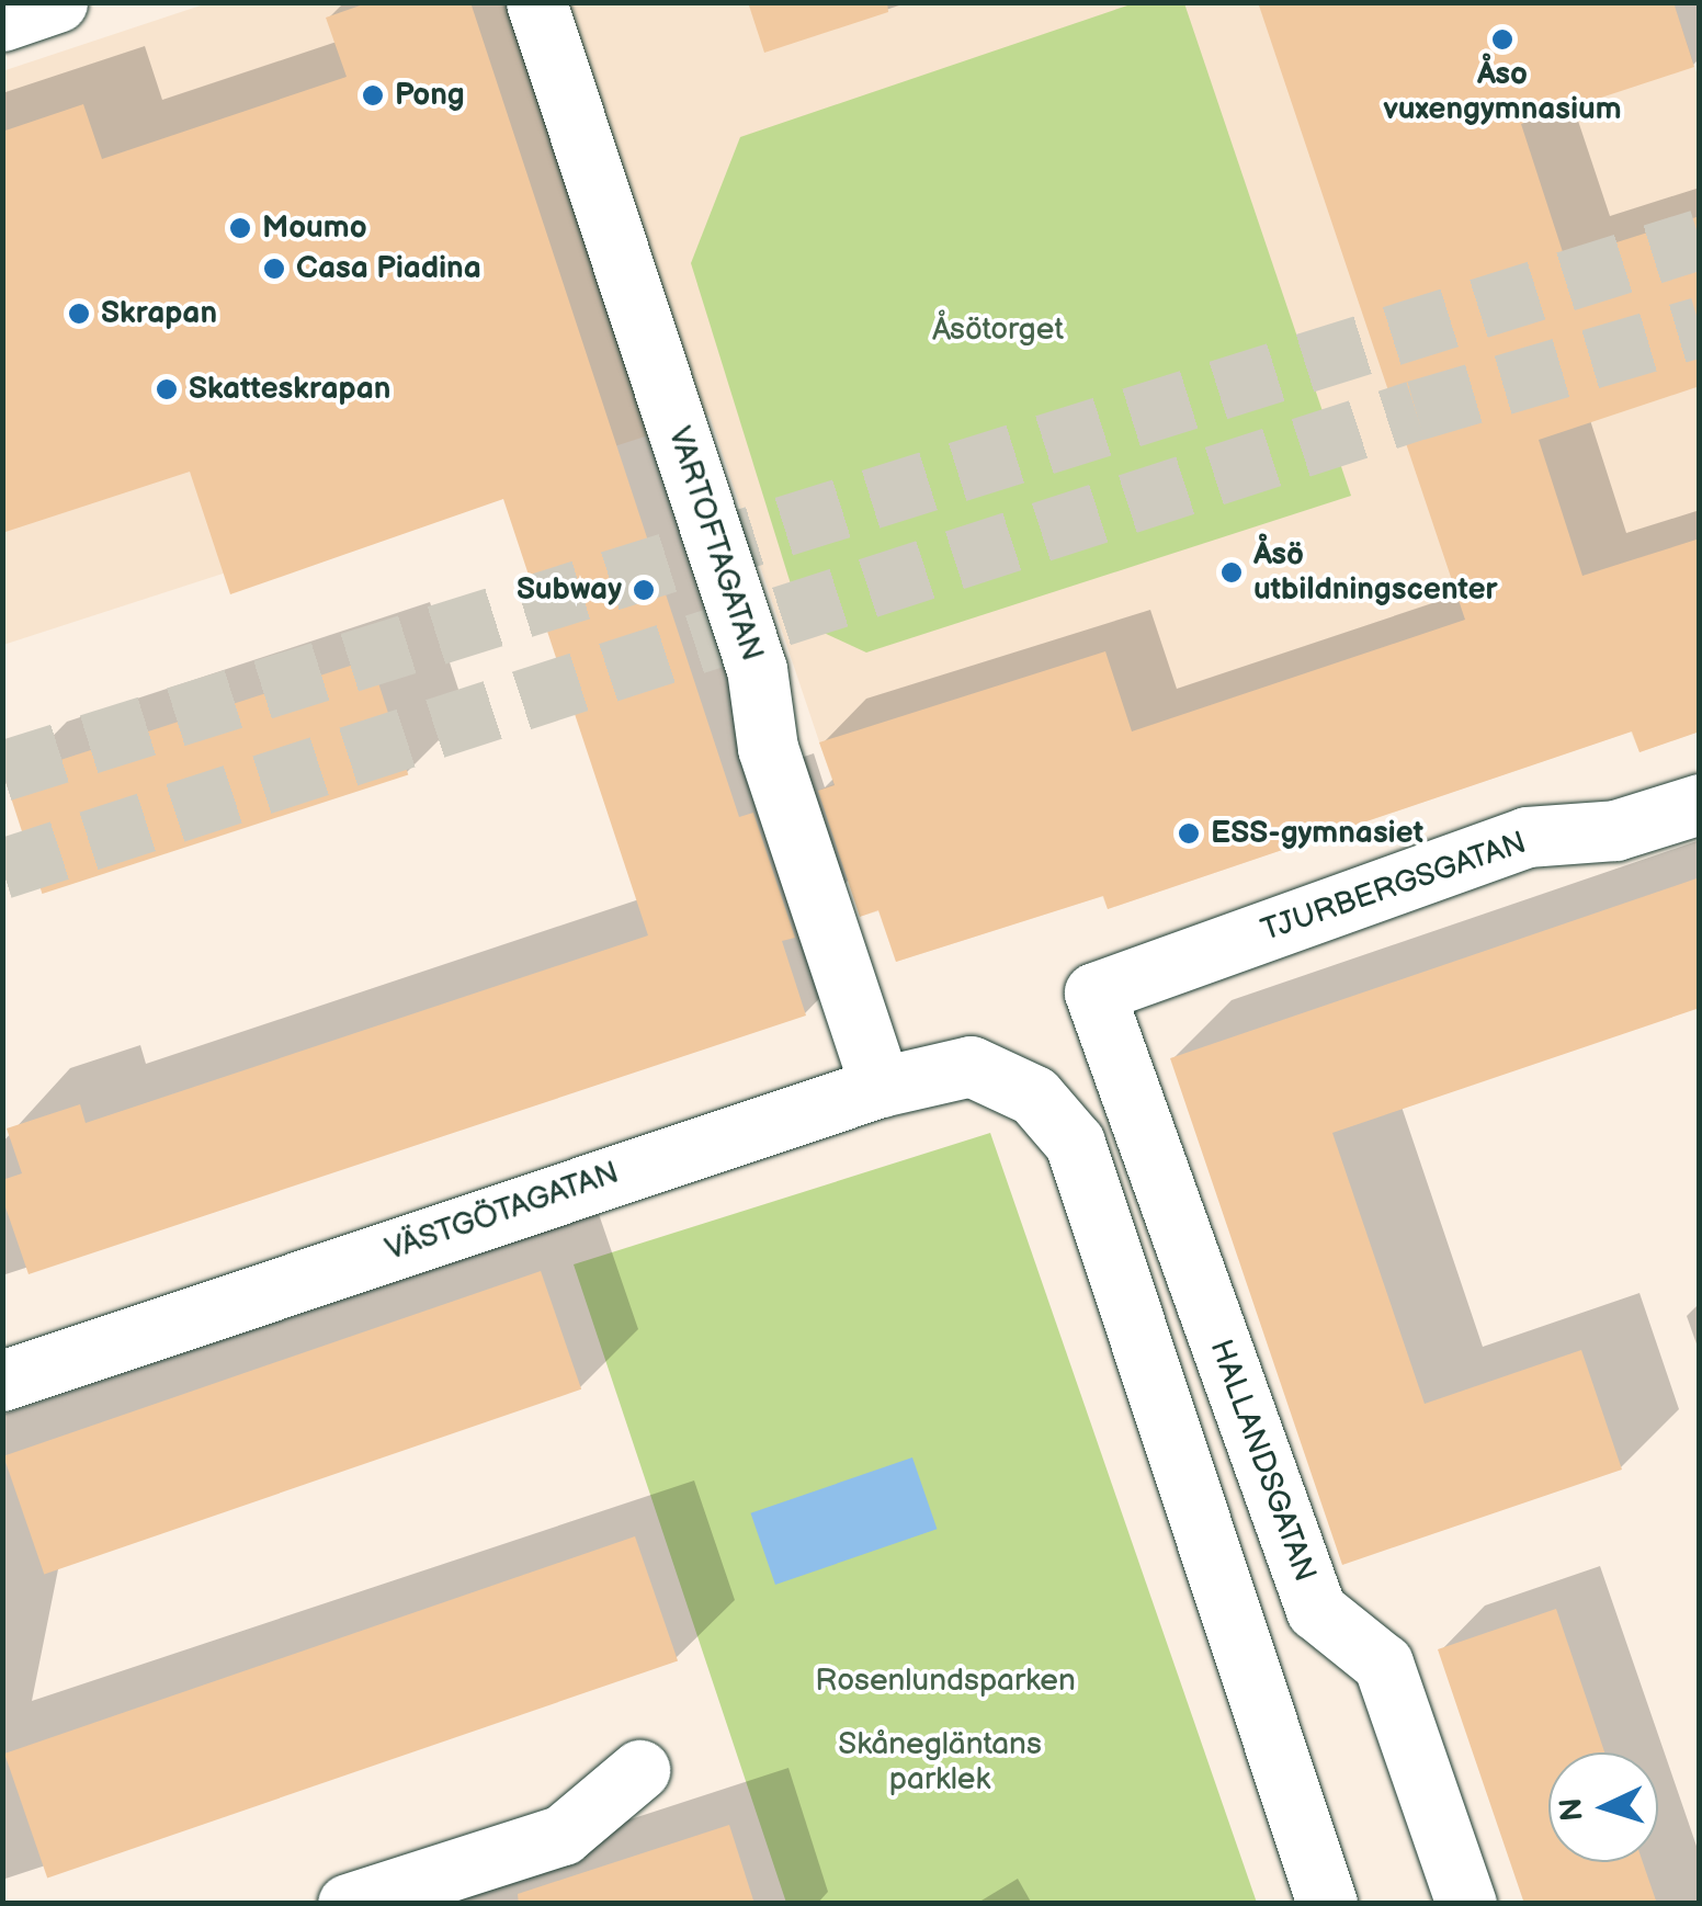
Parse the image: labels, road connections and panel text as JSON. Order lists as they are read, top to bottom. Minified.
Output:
{"streets":{"street":["VARTOFTAGATAN","TJURBERGSGATAN","VÄSTGÖTAGATAN","HALLANDSGATAN"]},"crossings":[["VARTOFTAGATAN","VÄSTGÖTAGATAN"],["TJURBERGSGATAN","HALLANDSGATAN"]],"parks":["Åsötorget","Rosenlundsparken","Skånegläntans parklek"],"places":["Åso vuxengymnasium","Pong","Moumo","Casa Piadina","Skrapan","Skatteskrapan","Åsö utbildningscenter","Subway","ESS-gymnasiet"],"north":"left"}
